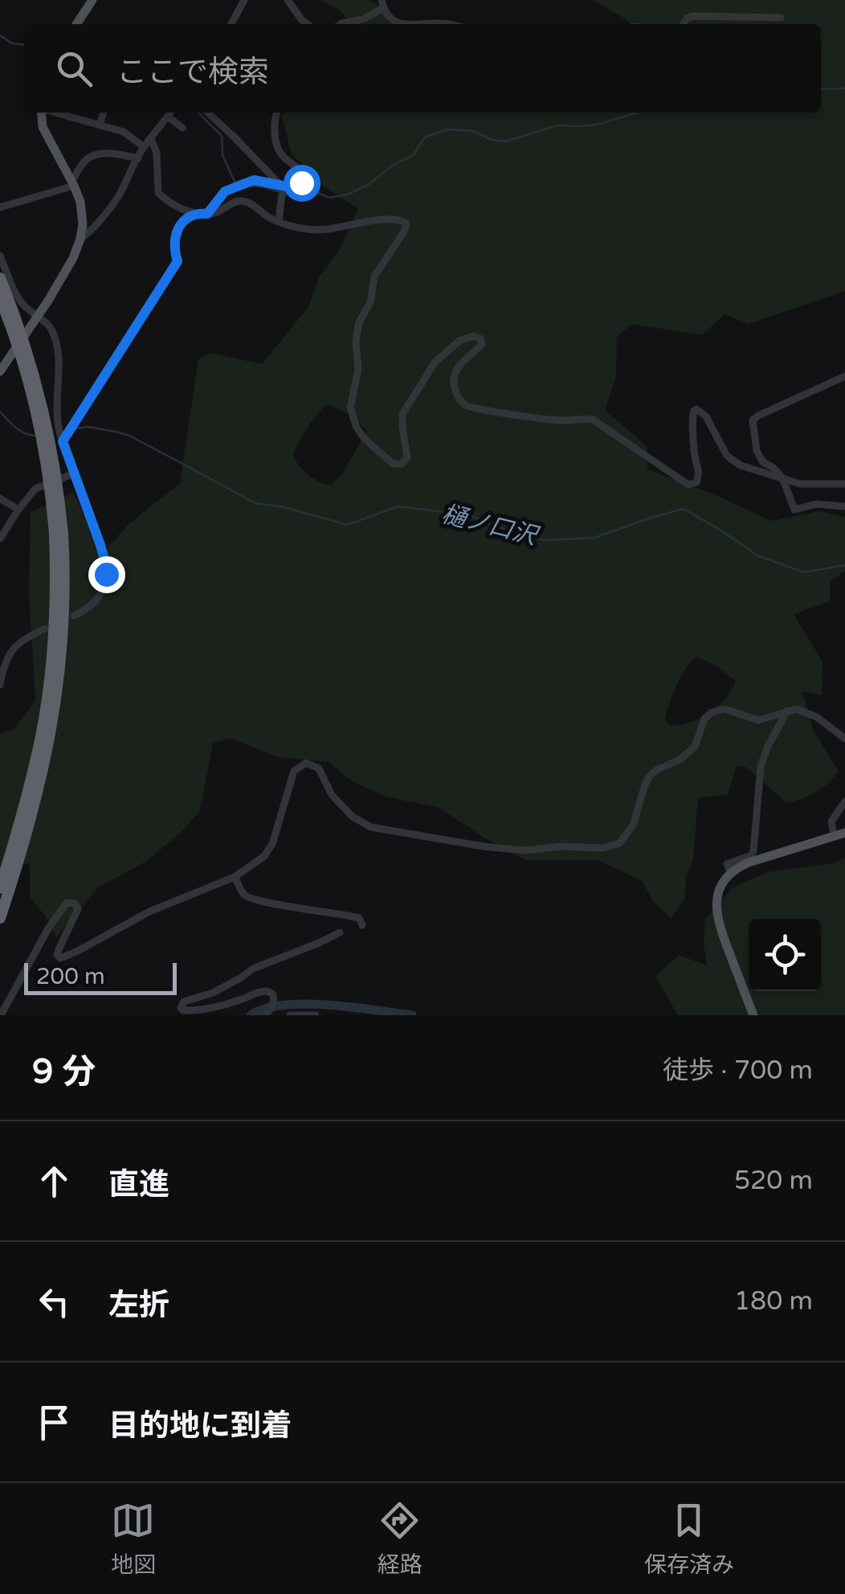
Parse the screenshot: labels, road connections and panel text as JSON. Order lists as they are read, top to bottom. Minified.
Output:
{"water":["樋ノ口沢"],"scale_bar":"200 m","page":{"search":"ここで検索","scale":"200 m","heading":["9 分","徒歩 · 700 m"],"list":[["直進","520 m"],["左折","180 m"],"目的地に到着"],"nav":["地図","経路","保存済み"]}}
